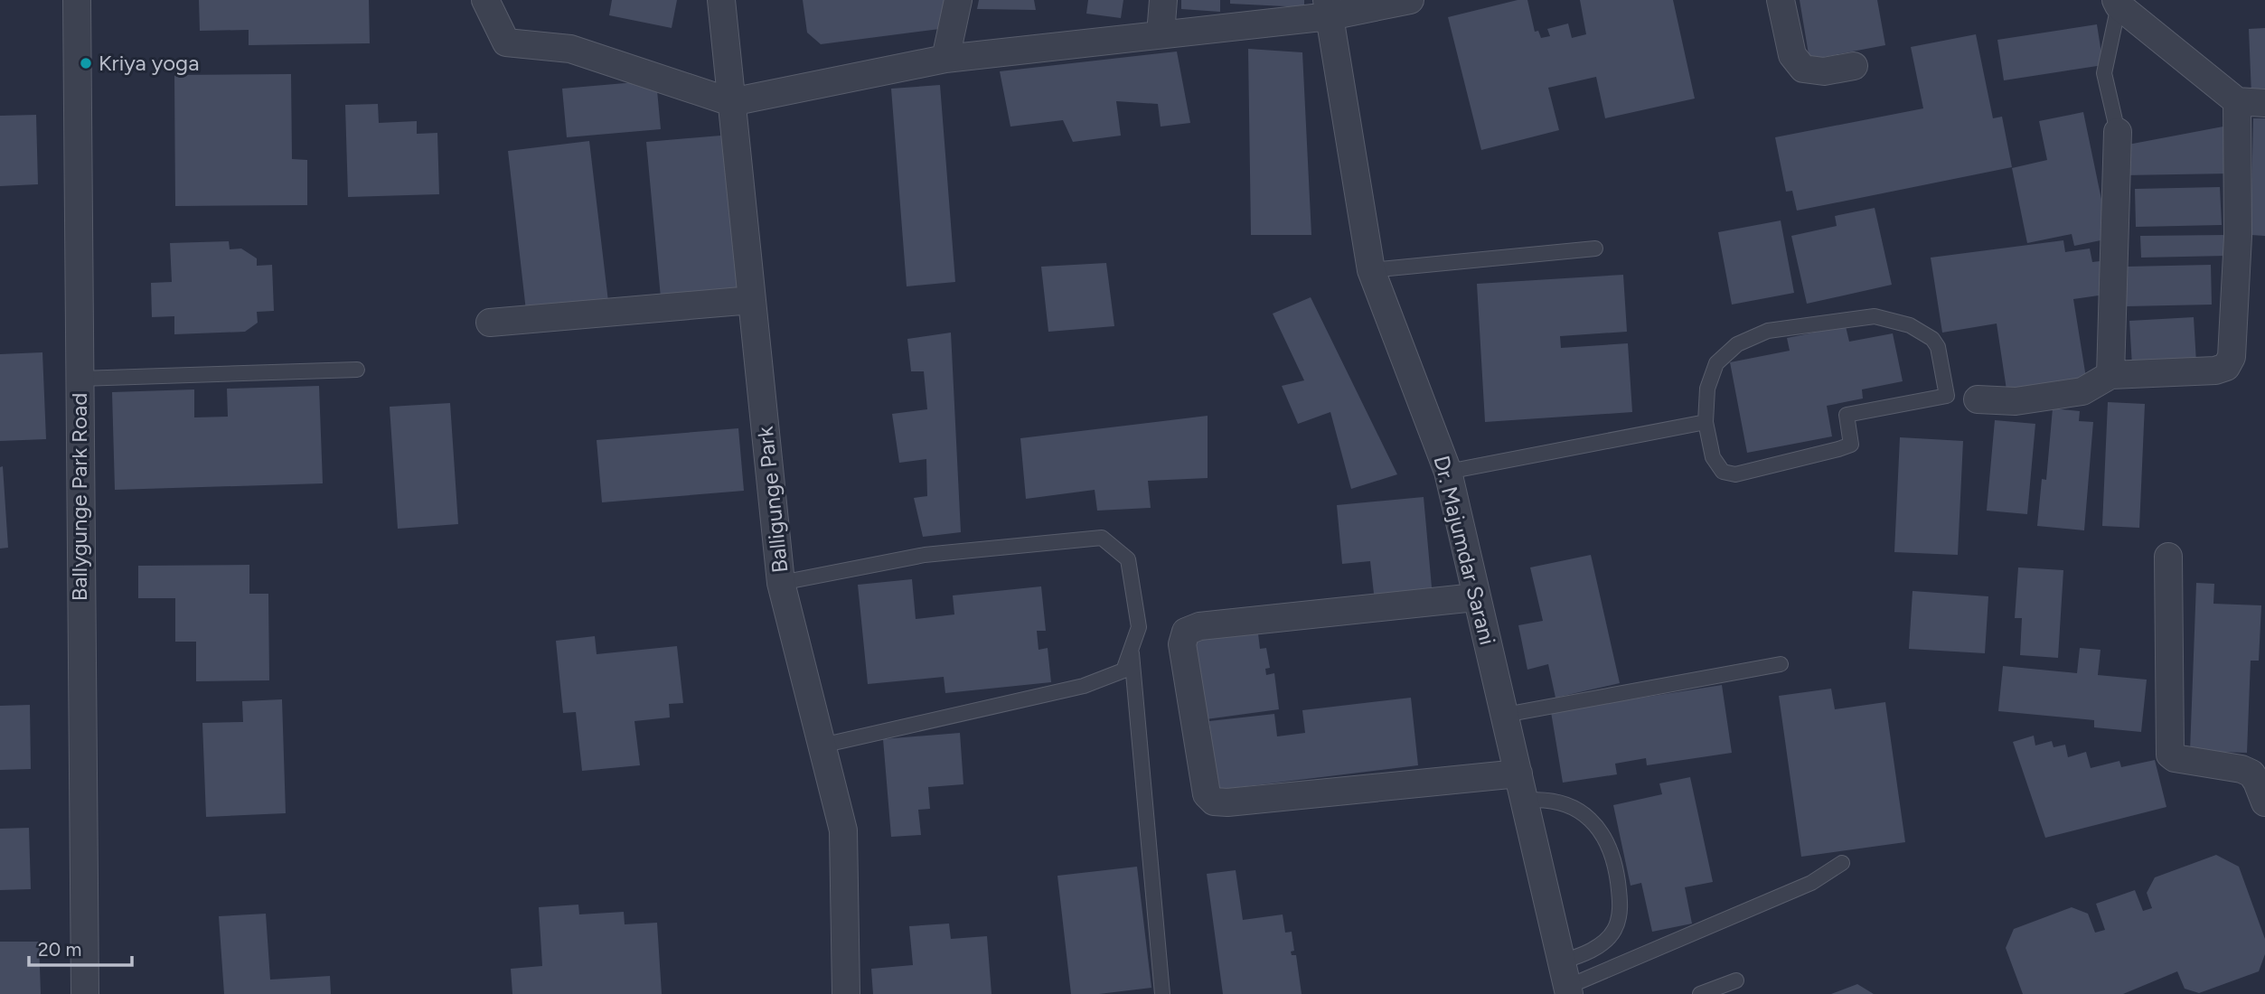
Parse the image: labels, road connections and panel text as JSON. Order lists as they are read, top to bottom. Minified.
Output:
{"streets":{"street":["Ballygunge Park Road","Balligunge Park","Dr. Majumdar Sarani"]},"places":["Kriya yoga"],"scale_bar":"20 m"}
